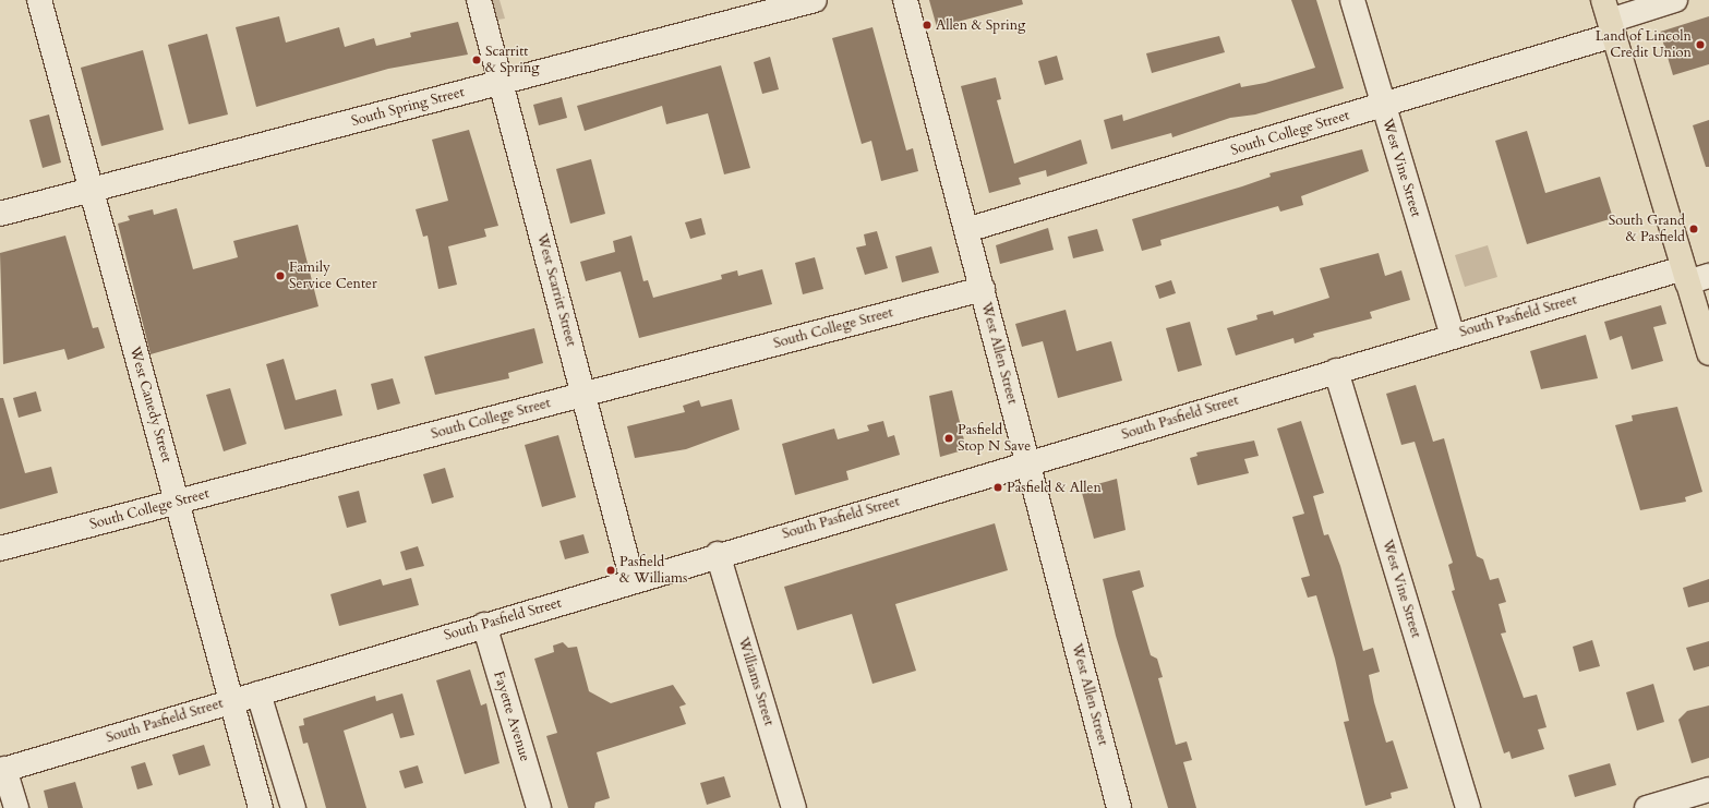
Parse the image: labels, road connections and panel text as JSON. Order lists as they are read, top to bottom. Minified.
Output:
{"streets":{"street":["South Spring Street","South College Street","West Vine Street","West Scarritt Street","South Pasfield Street","West Allen Street","West Canedy Street","Williams Street","Fayette Avenue"]},"crossings":[["South Spring Street","West Scarritt Street"],["South Spring Street","West Canedy Street"],["South College Street","West Vine Street"],["South College Street","West Scarritt Street"],["South College Street","West Allen Street"],["South College Street","West Canedy Street"],["West Vine Street","South Pasfield Street"],["West Scarritt Street","South Pasfield Street"],["South Pasfield Street","West Allen Street"],["South Pasfield Street","West Canedy Street"],["South Pasfield Street","Williams Street"],["South Pasfield Street","Fayette Avenue"]],"places":["Allen & Spring","Land of Lincoln Credit Union","Scarritt & Spring","South Grand & Pasfield","Family Service Center","Pasfield Stop N Save","Pasfield & Allen","Pasfield & Williams"]}
